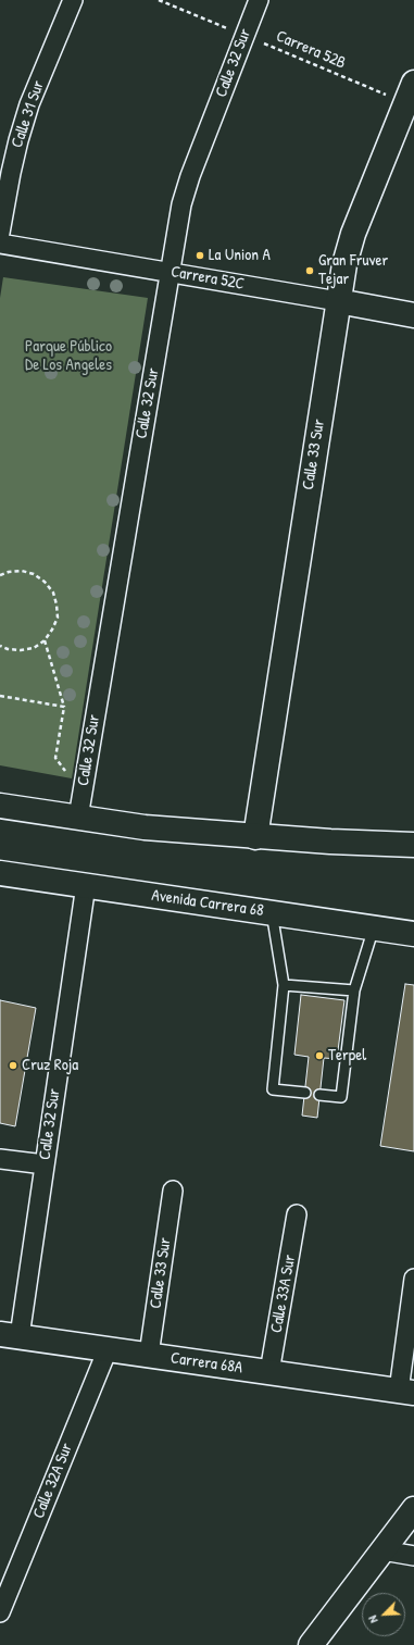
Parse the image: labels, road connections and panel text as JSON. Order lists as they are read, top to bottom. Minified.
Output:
{"streets":{"street":["Calle 32 Sur","Calle 31 Sur","Carrera 52C","Calle 33 Sur","Avenida Carrera 68","Calle 33A Sur","Carrera 68A","Calle 32A Sur"],"path":["Carrera 52B"]},"crossings":[["Carrera 52B","Calle 32 Sur"],["Carrera 52B","Calle 33 Sur"],["Calle 32 Sur","Carrera 52C"],["Calle 32 Sur","Avenida Carrera 68"],["Calle 32 Sur","Carrera 68A"],["Carrera 52C","Calle 33 Sur"],["Calle 33 Sur","Carrera 68A"],["Calle 33A Sur","Carrera 68A"],["Carrera 68A","Calle 32A Sur"]],"parks":["Parque Público De Los Angeles"],"places":["La Union A","Gran Fruver Tejar","Terpel","Cruz Roja"],"north":"bottom left"}
